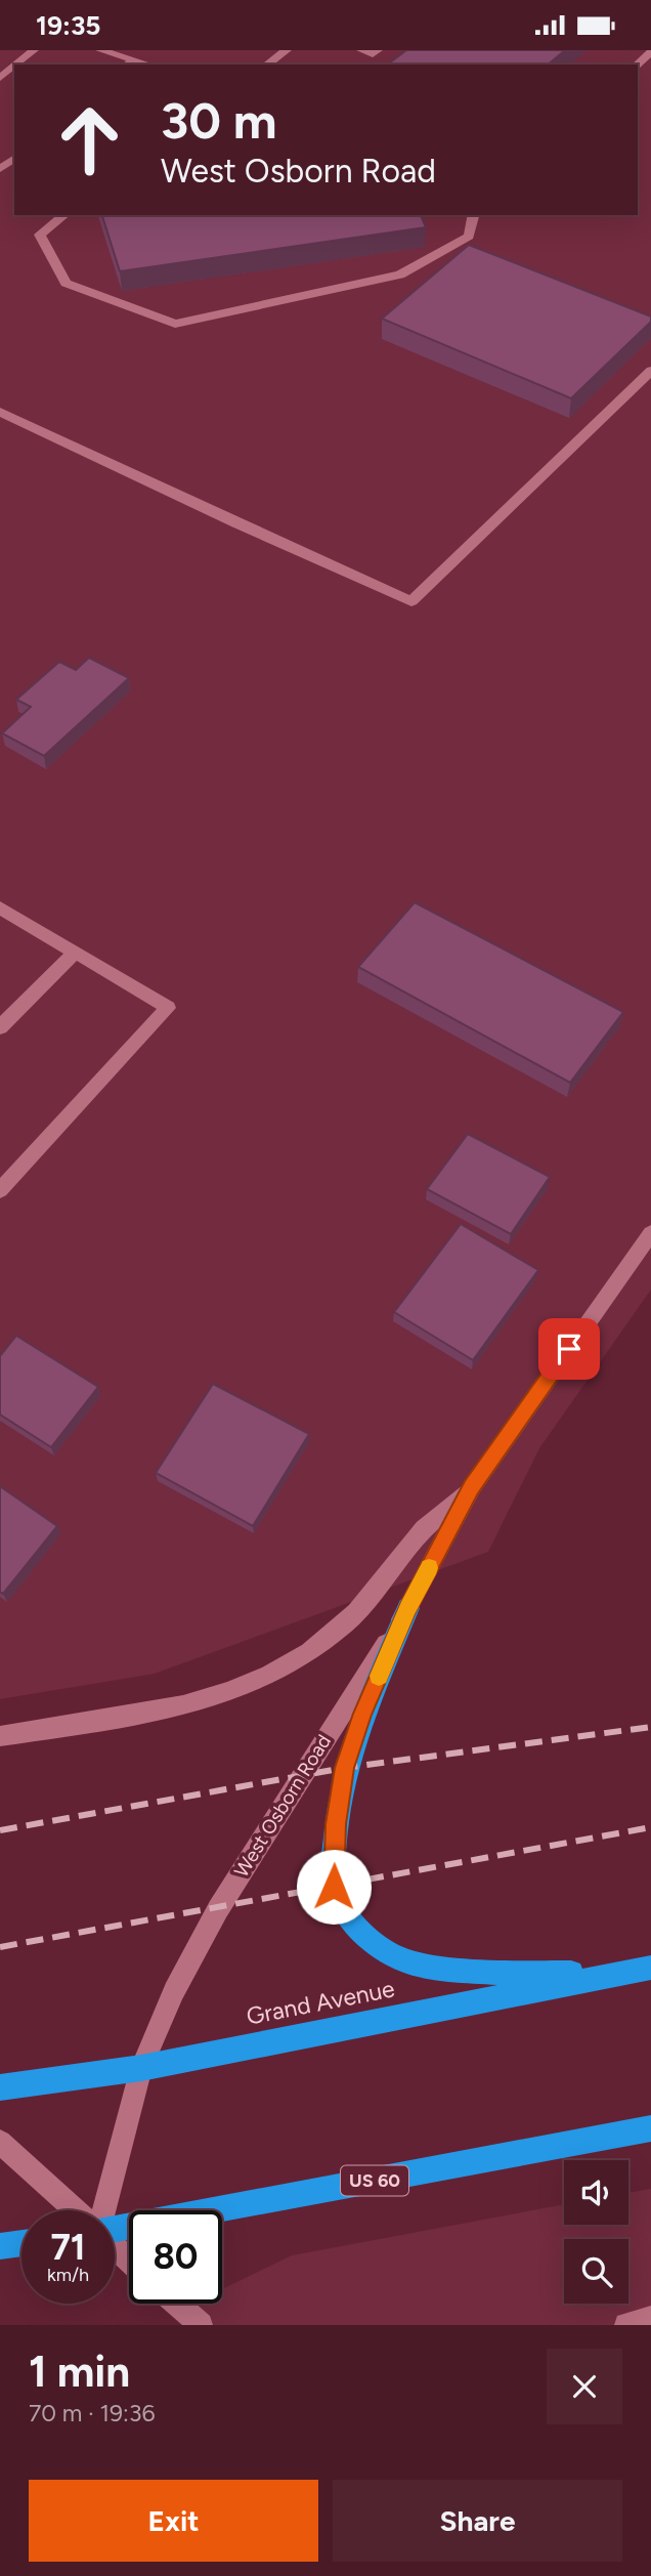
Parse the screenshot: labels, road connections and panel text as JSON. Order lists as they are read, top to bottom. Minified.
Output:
{"streets":{"highway":["Grand Avenue","US 60"],"street":["West Osborn Road"]},"crossings":[["West Osborn Road","Grand Avenue"]],"page":{"status":"19:35","turn":["30 m","West Osborn Road"],"speed":"71 km/h","limit":"80","heading":["1 min","70 m · 19:36"],"buttons":["Exit","Share"]}}
